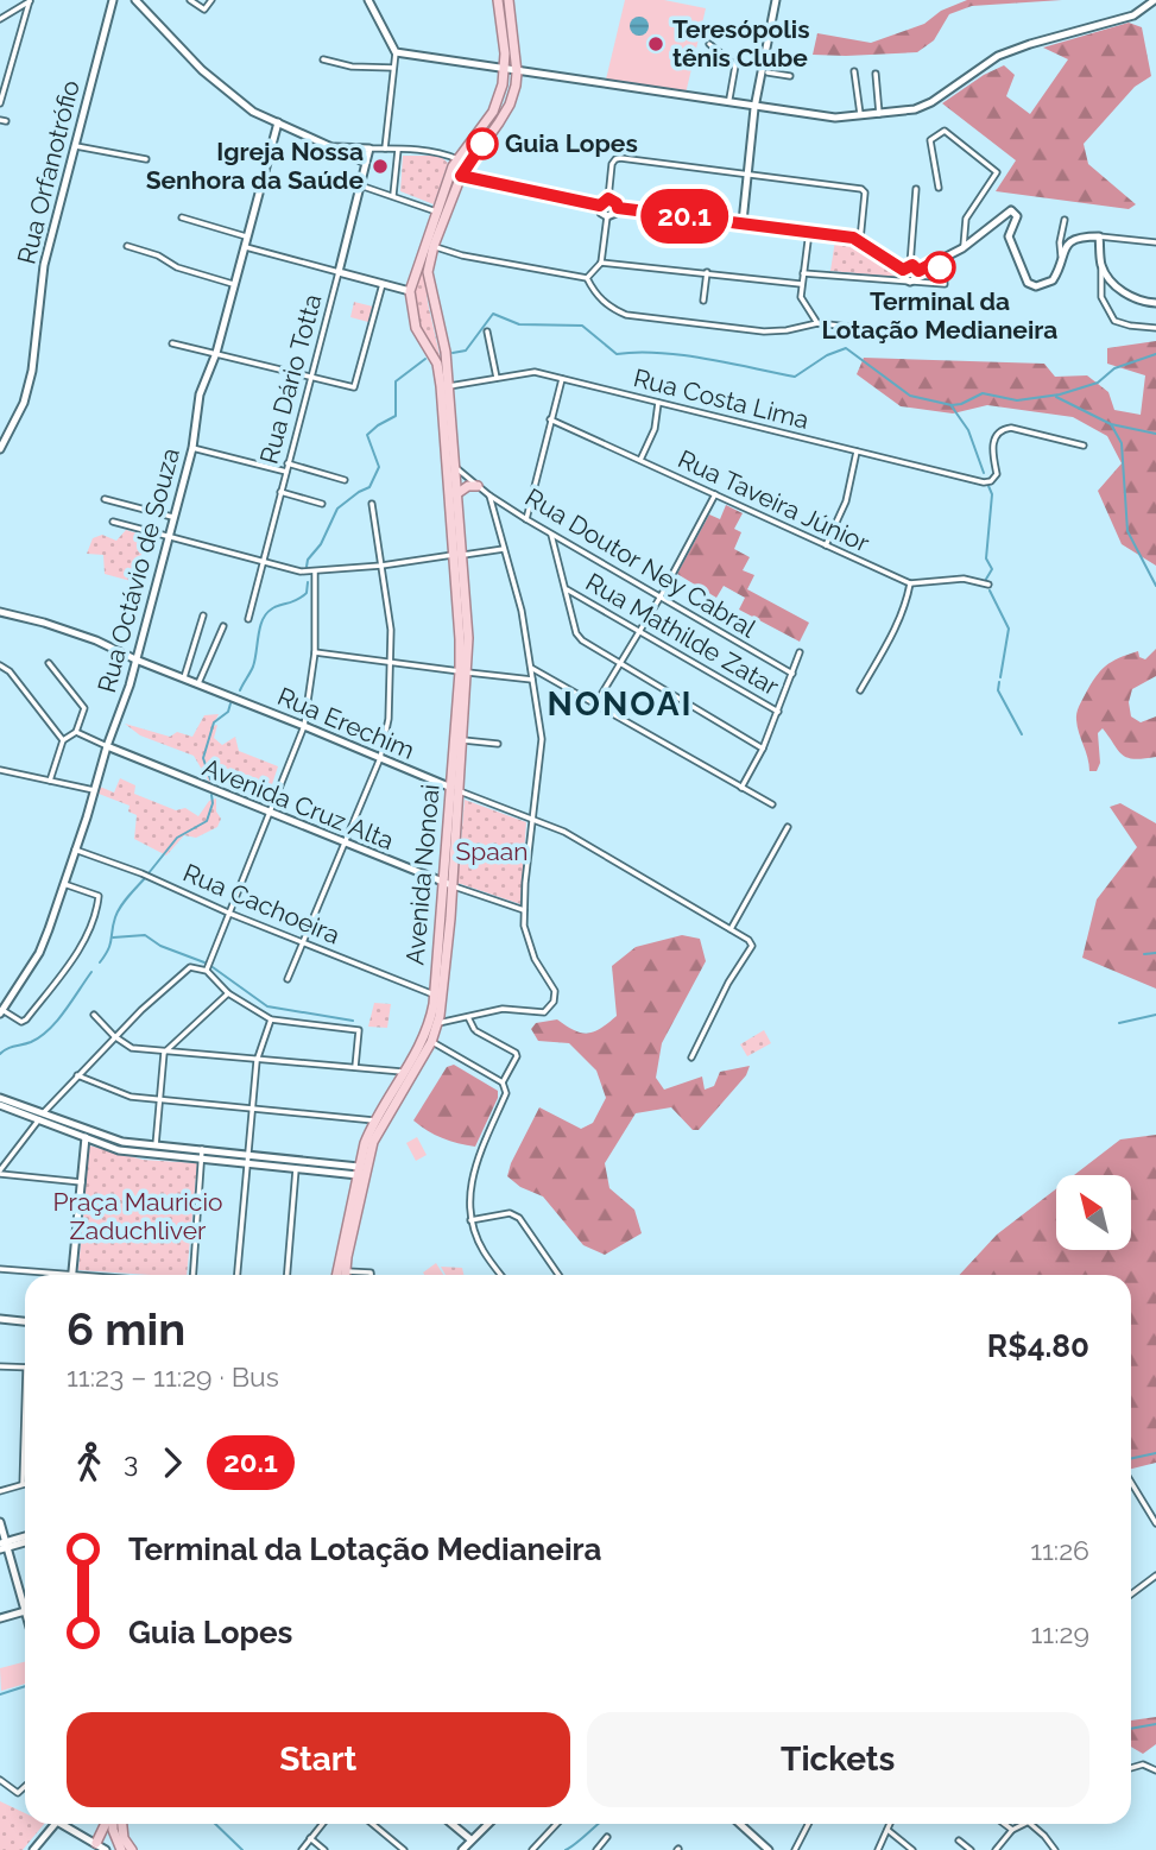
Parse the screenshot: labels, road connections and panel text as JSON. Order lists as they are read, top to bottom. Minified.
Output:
{"streets":{"main road":["Avenida Nonoai"],"street":["Rua Orfanotrófio","Rua Dário Totta","Rua Costa Lima","Rua Taveira Júnior","Rua Doutor Ney Cabral","Rua Octávio de Souza","Rua Mathilde Zatar","Rua Erechim","Avenida Cruz Alta","Rua Cachoeira"]},"crossings":[["Rua Costa Lima","Avenida Nonoai"],["Rua Doutor Ney Cabral","Avenida Nonoai"],["Rua Octávio de Souza","Rua Erechim"],["Rua Octávio de Souza","Avenida Cruz Alta"],["Rua Octávio de Souza","Rua Cachoeira"],["Rua Erechim","Avenida Nonoai"],["Avenida Cruz Alta","Avenida Nonoai"],["Avenida Nonoai","Rua Cachoeira"]],"districts":["NONOAI"],"parks":["Spaan","Praça Mauricio Zaduchliver"],"places":["Teresópolis tênis Clube","Guia Lopes","Igreja Nossa Senhora da Saúde","Terminal da Lotação Medianeira"],"lines":["bus line 20.1"],"north":"top left","page":{"on_map":"20.1","heading":["6 min","11:23 – 11:29 · Bus","R$4.80"],"legs":["3","20.1"],"list":[{"name":"Terminal da Lotação Medianeira","value":"11:26"},{"name":"Guia Lopes","value":"11:29"}],"buttons":["Start","Tickets"]}}
